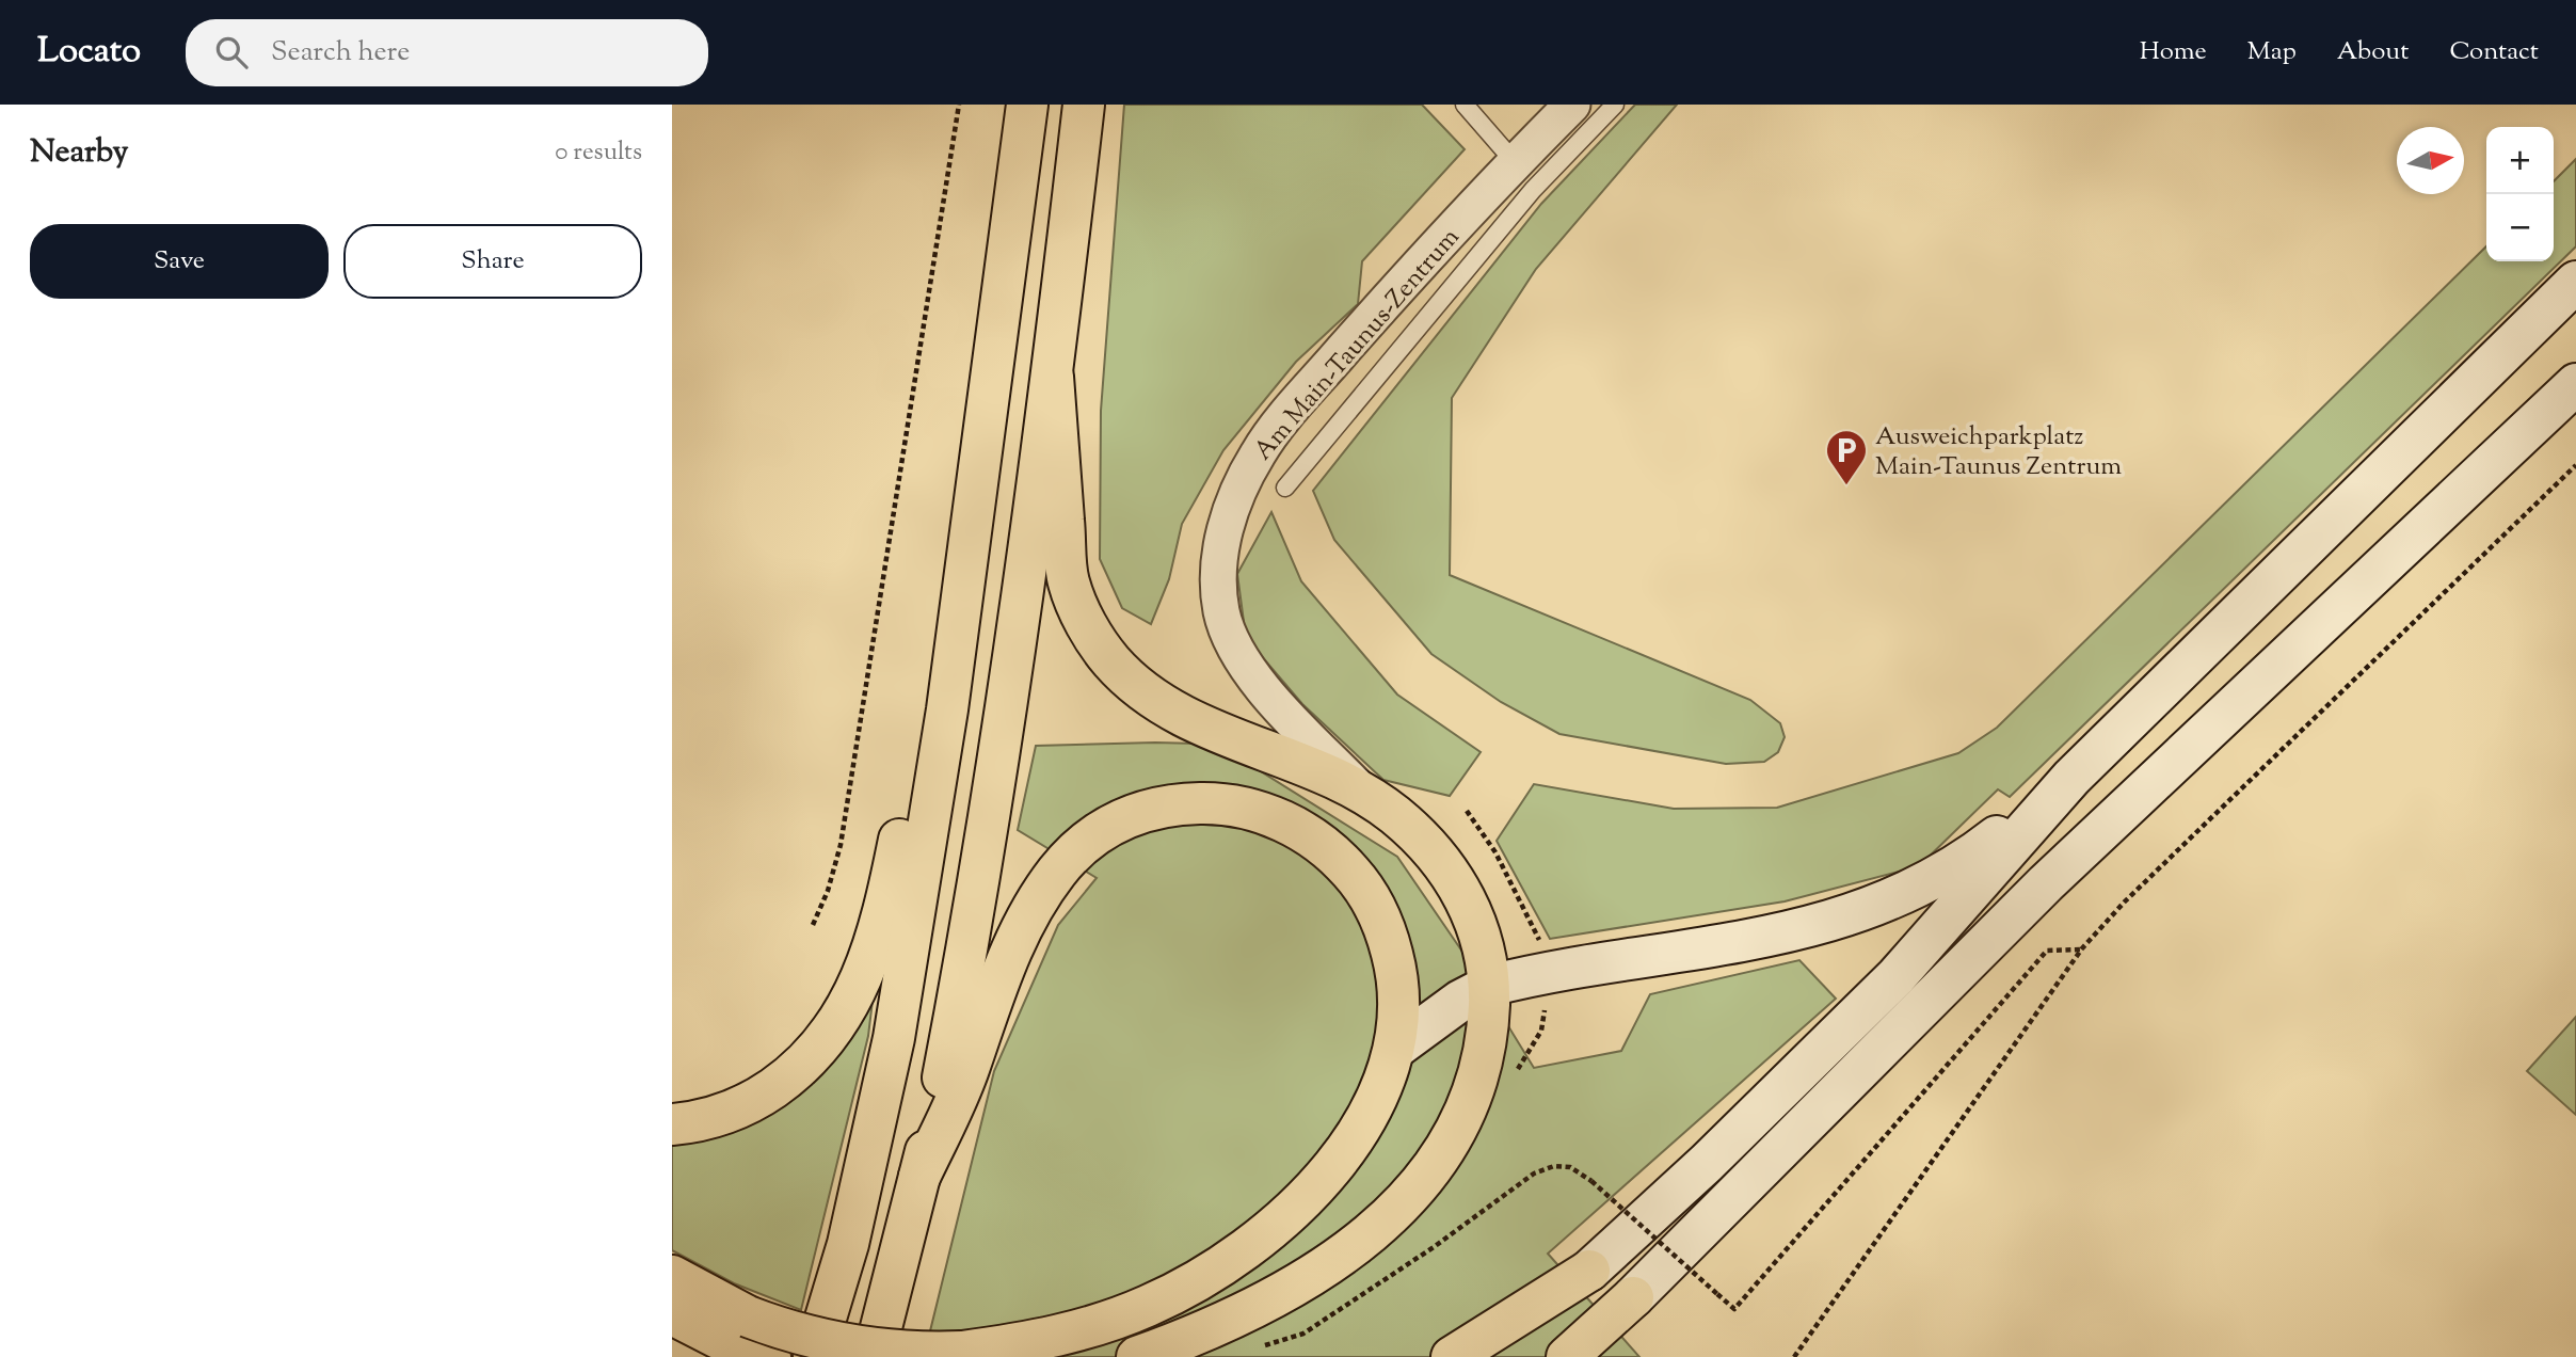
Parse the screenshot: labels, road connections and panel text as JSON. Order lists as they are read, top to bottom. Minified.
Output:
{"streets":{"street":["Am Main-Taunus-Zentrum"]},"places":{"parking":["Ausweichparkplatz Main-Taunus Zentrum"]},"north":"right","page":{"header":"Locato","search":"Search here","nav":["Home","Map","About","Contact"],"heading":["Nearby","0 results"],"map_buttons":["+","−"],"buttons":["Save","Share"]}}
